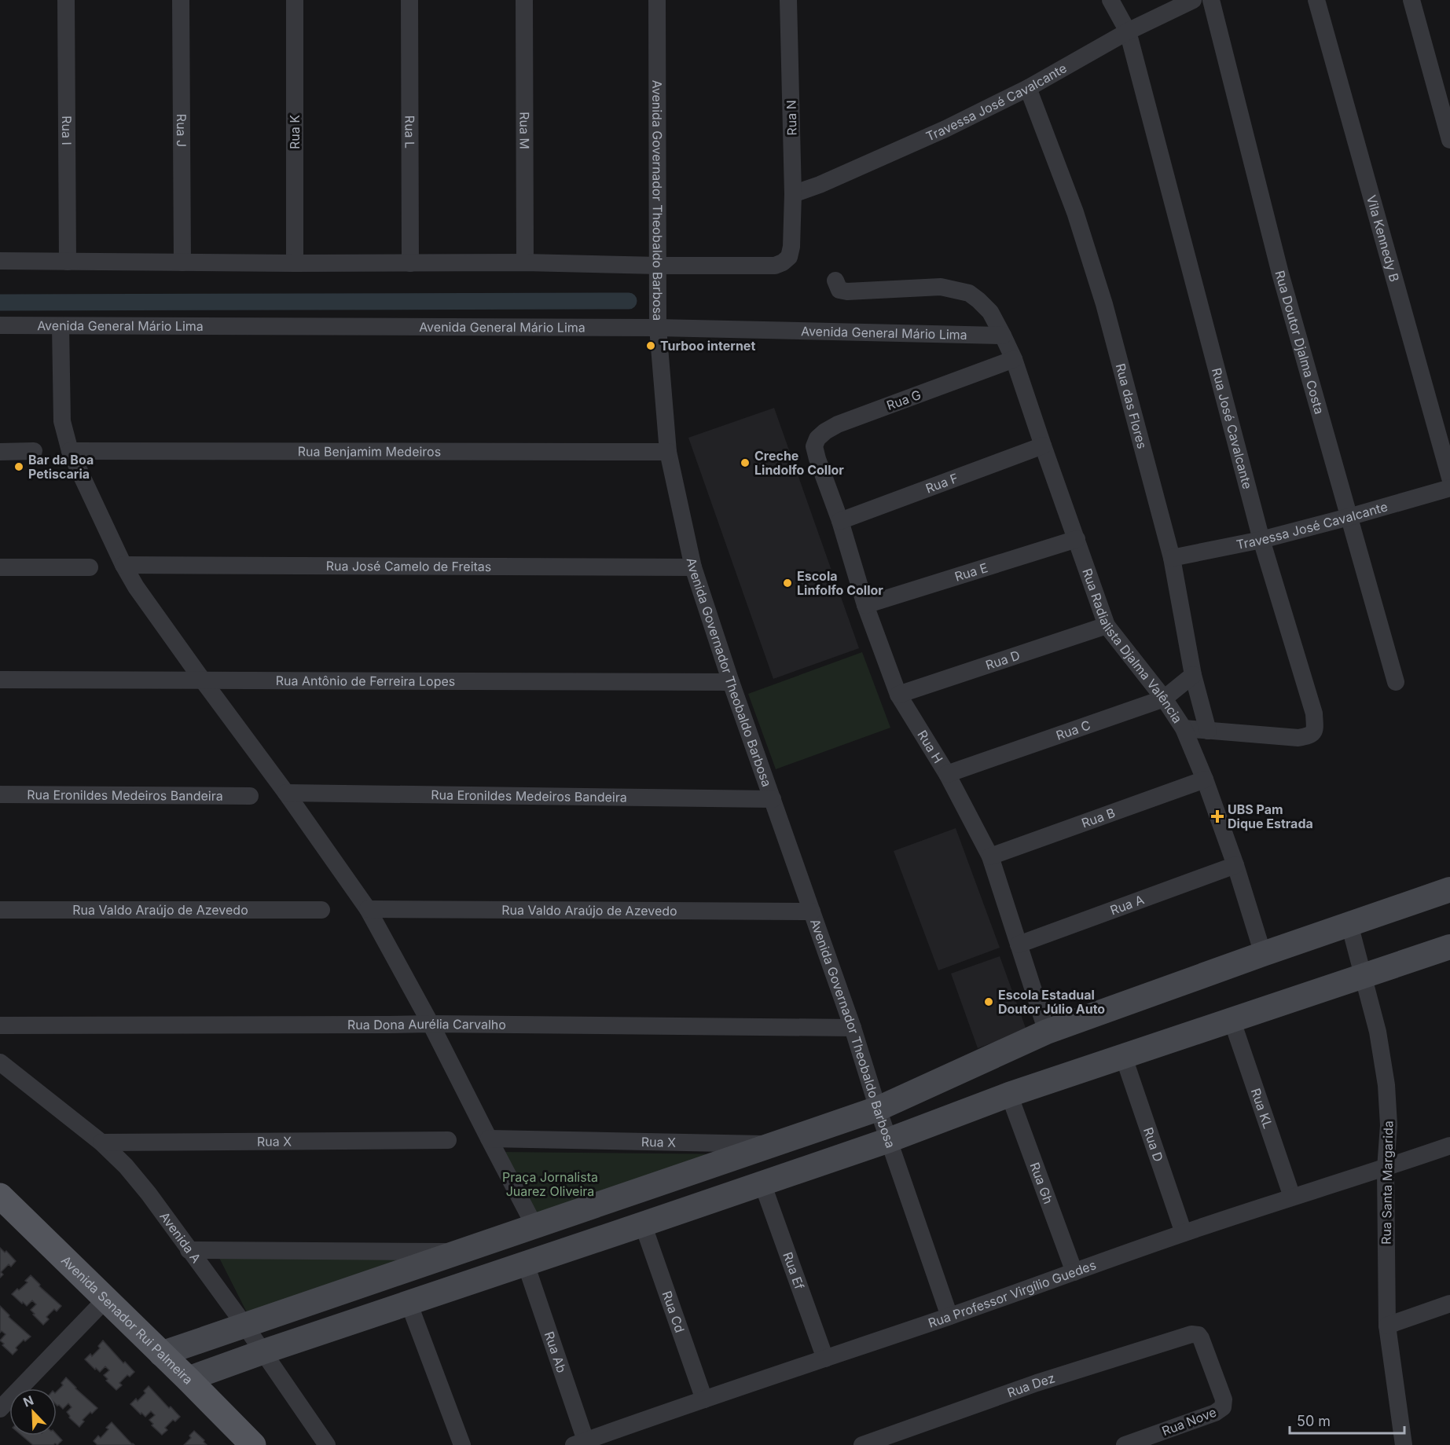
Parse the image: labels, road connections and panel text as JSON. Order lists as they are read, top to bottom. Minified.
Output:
{"streets":{"main road":["Avenida Senador Rui Palmeira"],"street":["Travessa José Cavalcante","Rua N","Rua I","Rua J","Rua L","Rua M","Rua K","Avenida Governador Theobaldo Barbosa","Vila Kennedy B","Avenida General Mário Lima","Rua Doutor Djalma Costa","Rua G","Rua das Flores","Rua José Cavalcante","Rua Benjamim Medeiros","Rua F","Rua José Camelo de Freitas","Rua E","Rua Radialista Djalma Valência","Rua D","Rua Antônio de Ferreira Lopes","Rua C","Rua H","Rua Eronildes Medeiros Bandeira","Rua B","Rua A","Rua Valdo Araújo de Azevedo","Rua Dona Aurélia Carvalho","Rua KL","Rua X","Rua Santa Margarida","Rua Gh","Avenida A","Rua Ef","Rua Professor Virgílio Guedes","Rua Cd","Rua Ab","Rua Dez","Rua Nove"]},"crossings":[["Travessa José Cavalcante","Rua N"],["Travessa José Cavalcante","Rua Doutor Djalma Costa"],["Travessa José Cavalcante","Rua das Flores"],["Travessa José Cavalcante","Rua José Cavalcante"],["Rua N","Avenida Governador Theobaldo Barbosa"],["Avenida Governador Theobaldo Barbosa","Avenida General Mário Lima"],["Avenida Governador Theobaldo Barbosa","Rua Benjamim Medeiros"],["Avenida Governador Theobaldo Barbosa","Rua José Camelo de Freitas"],["Avenida Governador Theobaldo Barbosa","Rua Antônio de Ferreira Lopes"],["Avenida Governador Theobaldo Barbosa","Rua Eronildes Medeiros Bandeira"],["Avenida Governador Theobaldo Barbosa","Rua Valdo Araújo de Azevedo"],["Avenida Governador Theobaldo Barbosa","Rua Dona Aurélia Carvalho"],["Avenida Governador Theobaldo Barbosa","Rua Professor Virgílio Guedes"],["Avenida General Mário Lima","Rua Radialista Djalma Valência"],["Rua G","Rua Radialista Djalma Valência"],["Rua G","Rua H"],["Rua das Flores","Rua José Cavalcante"],["Rua das Flores","Rua C"],["Rua José Cavalcante","Rua Radialista Djalma Valência"],["Rua F","Rua Radialista Djalma Valência"],["Rua F","Rua H"],["Rua E","Rua Radialista Djalma Valência"],["Rua E","Rua H"],["Rua Radialista Djalma Valência","Rua D"],["Rua Radialista Djalma Valência","Rua C"],["Rua Radialista Djalma Valência","Rua B"],["Rua Radialista Djalma Valência","Rua A"],["Rua D","Rua H"],["Rua D","Rua Professor Virgílio Guedes"],["Rua C","Rua H"],["Rua H","Rua B"],["Rua H","Rua A"],["Rua KL","Rua Professor Virgílio Guedes"],["Rua X","Avenida A"],["Rua Santa Margarida","Rua Professor Virgílio Guedes"],["Rua Gh","Rua Professor Virgílio Guedes"],["Rua Ef","Rua Professor Virgílio Guedes"],["Rua Professor Virgílio Guedes","Rua Cd"],["Rua Professor Virgílio Guedes","Rua Ab"],["Rua Dez","Rua Nove"]],"parks":["Praça Jornalista Juarez Oliveira"],"places":{"other":["Turboo internet","Creche Lindolfo Collor","Bar da Boa Petiscaria","Escola Linfolfo Collor","Escola Estadual Doutor Júlio Auto"],"health":["UBS Pam Dique Estrada"]},"scale_bar":"50 m","north":"top left"}
